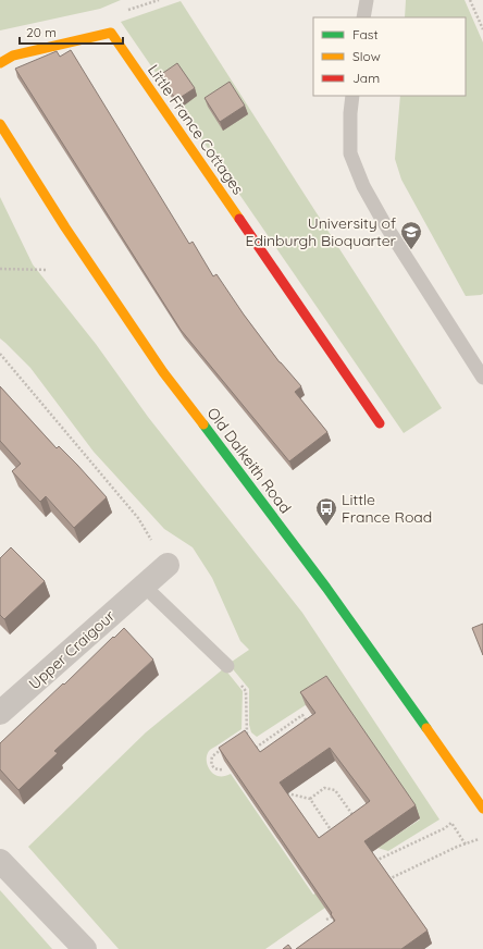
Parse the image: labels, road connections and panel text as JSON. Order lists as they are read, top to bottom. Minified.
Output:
{"streets":{"main road":["Little France Cottages","Old Dalkeith Road"],"street":["Upper Craigour"]},"places":{"school or university":["University of Edinburgh Bioquarter"],"bus stop":["Little France Road"]},"legend":["Fast","Slow","Jam"],"scale_bar":"20 m"}
